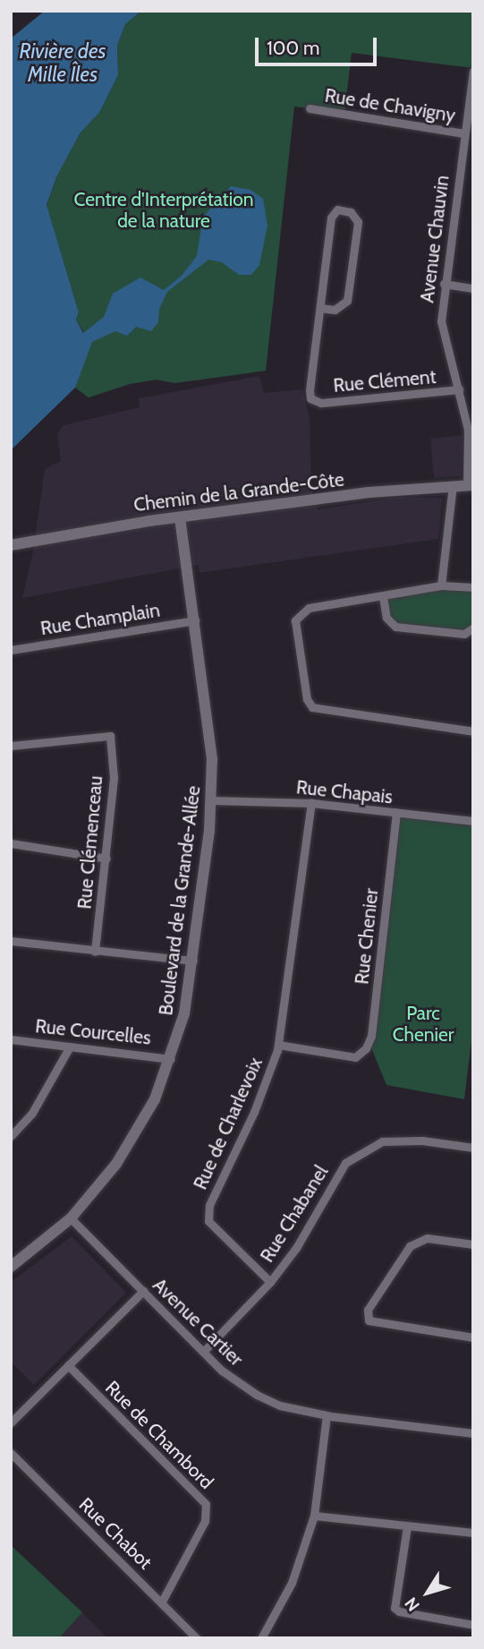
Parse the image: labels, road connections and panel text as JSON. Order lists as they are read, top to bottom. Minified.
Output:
{"streets":{"street":["Rue de Chavigny","Avenue Chauvin","Rue Clément","Chemin de la Grande-Côte","Rue Champlain","Rue Chapais","Rue Clémenceau","Boulevard de la Grande-Allée","Rue Chenier","Rue Courcelles","Rue de Charlevoix","Rue Chabanel","Avenue Cartier","Rue de Chambord","Rue Chabot"]},"crossings":[["Rue de Chavigny","Avenue Chauvin"],["Avenue Chauvin","Rue Clément"],["Avenue Chauvin","Chemin de la Grande-Côte"],["Chemin de la Grande-Côte","Boulevard de la Grande-Allée"],["Rue Champlain","Boulevard de la Grande-Allée"],["Rue Chapais","Boulevard de la Grande-Allée"],["Rue Chapais","Rue Chenier"],["Rue Chapais","Rue de Charlevoix"],["Boulevard de la Grande-Allée","Rue Courcelles"],["Boulevard de la Grande-Allée","Avenue Cartier"],["Rue Chenier","Rue de Charlevoix"],["Rue de Charlevoix","Rue Chabanel"],["Rue Chabanel","Avenue Cartier"],["Rue de Chambord","Rue Chabot"]],"water":["Rivière des Mille Îles"],"parks":["Centre d'Interprétation de la nature","Parc Chenier"],"scale_bar":"100 m","north":"bottom left"}
